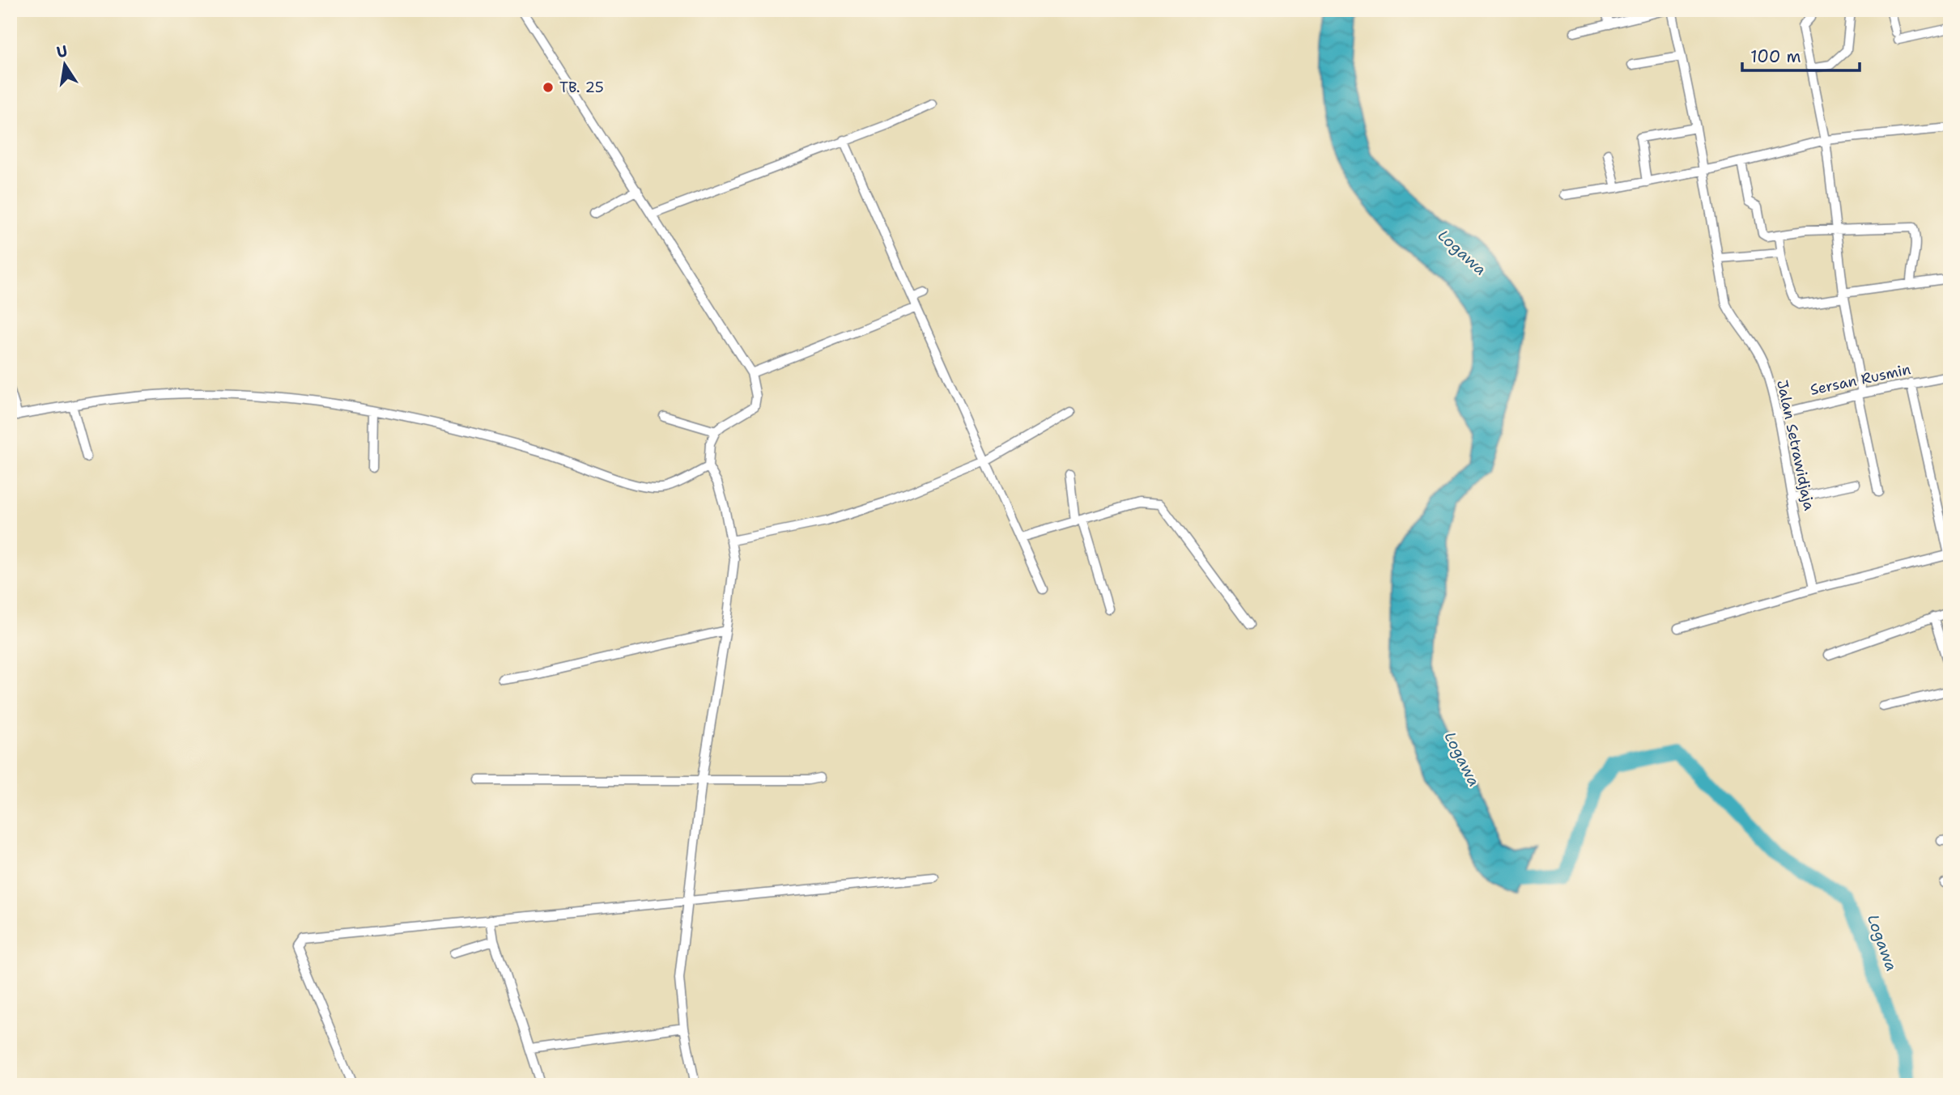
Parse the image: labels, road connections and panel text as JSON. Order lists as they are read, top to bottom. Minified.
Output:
{"streets":{"street":["Sersan Rusmin","Jalan Setrawidjaja"]},"crossings":[["Sersan Rusmin","Jalan Setrawidjaja"]],"water":["Logawa"],"places":["TB. 25"],"scale_bar":"100 m","north":"top"}
